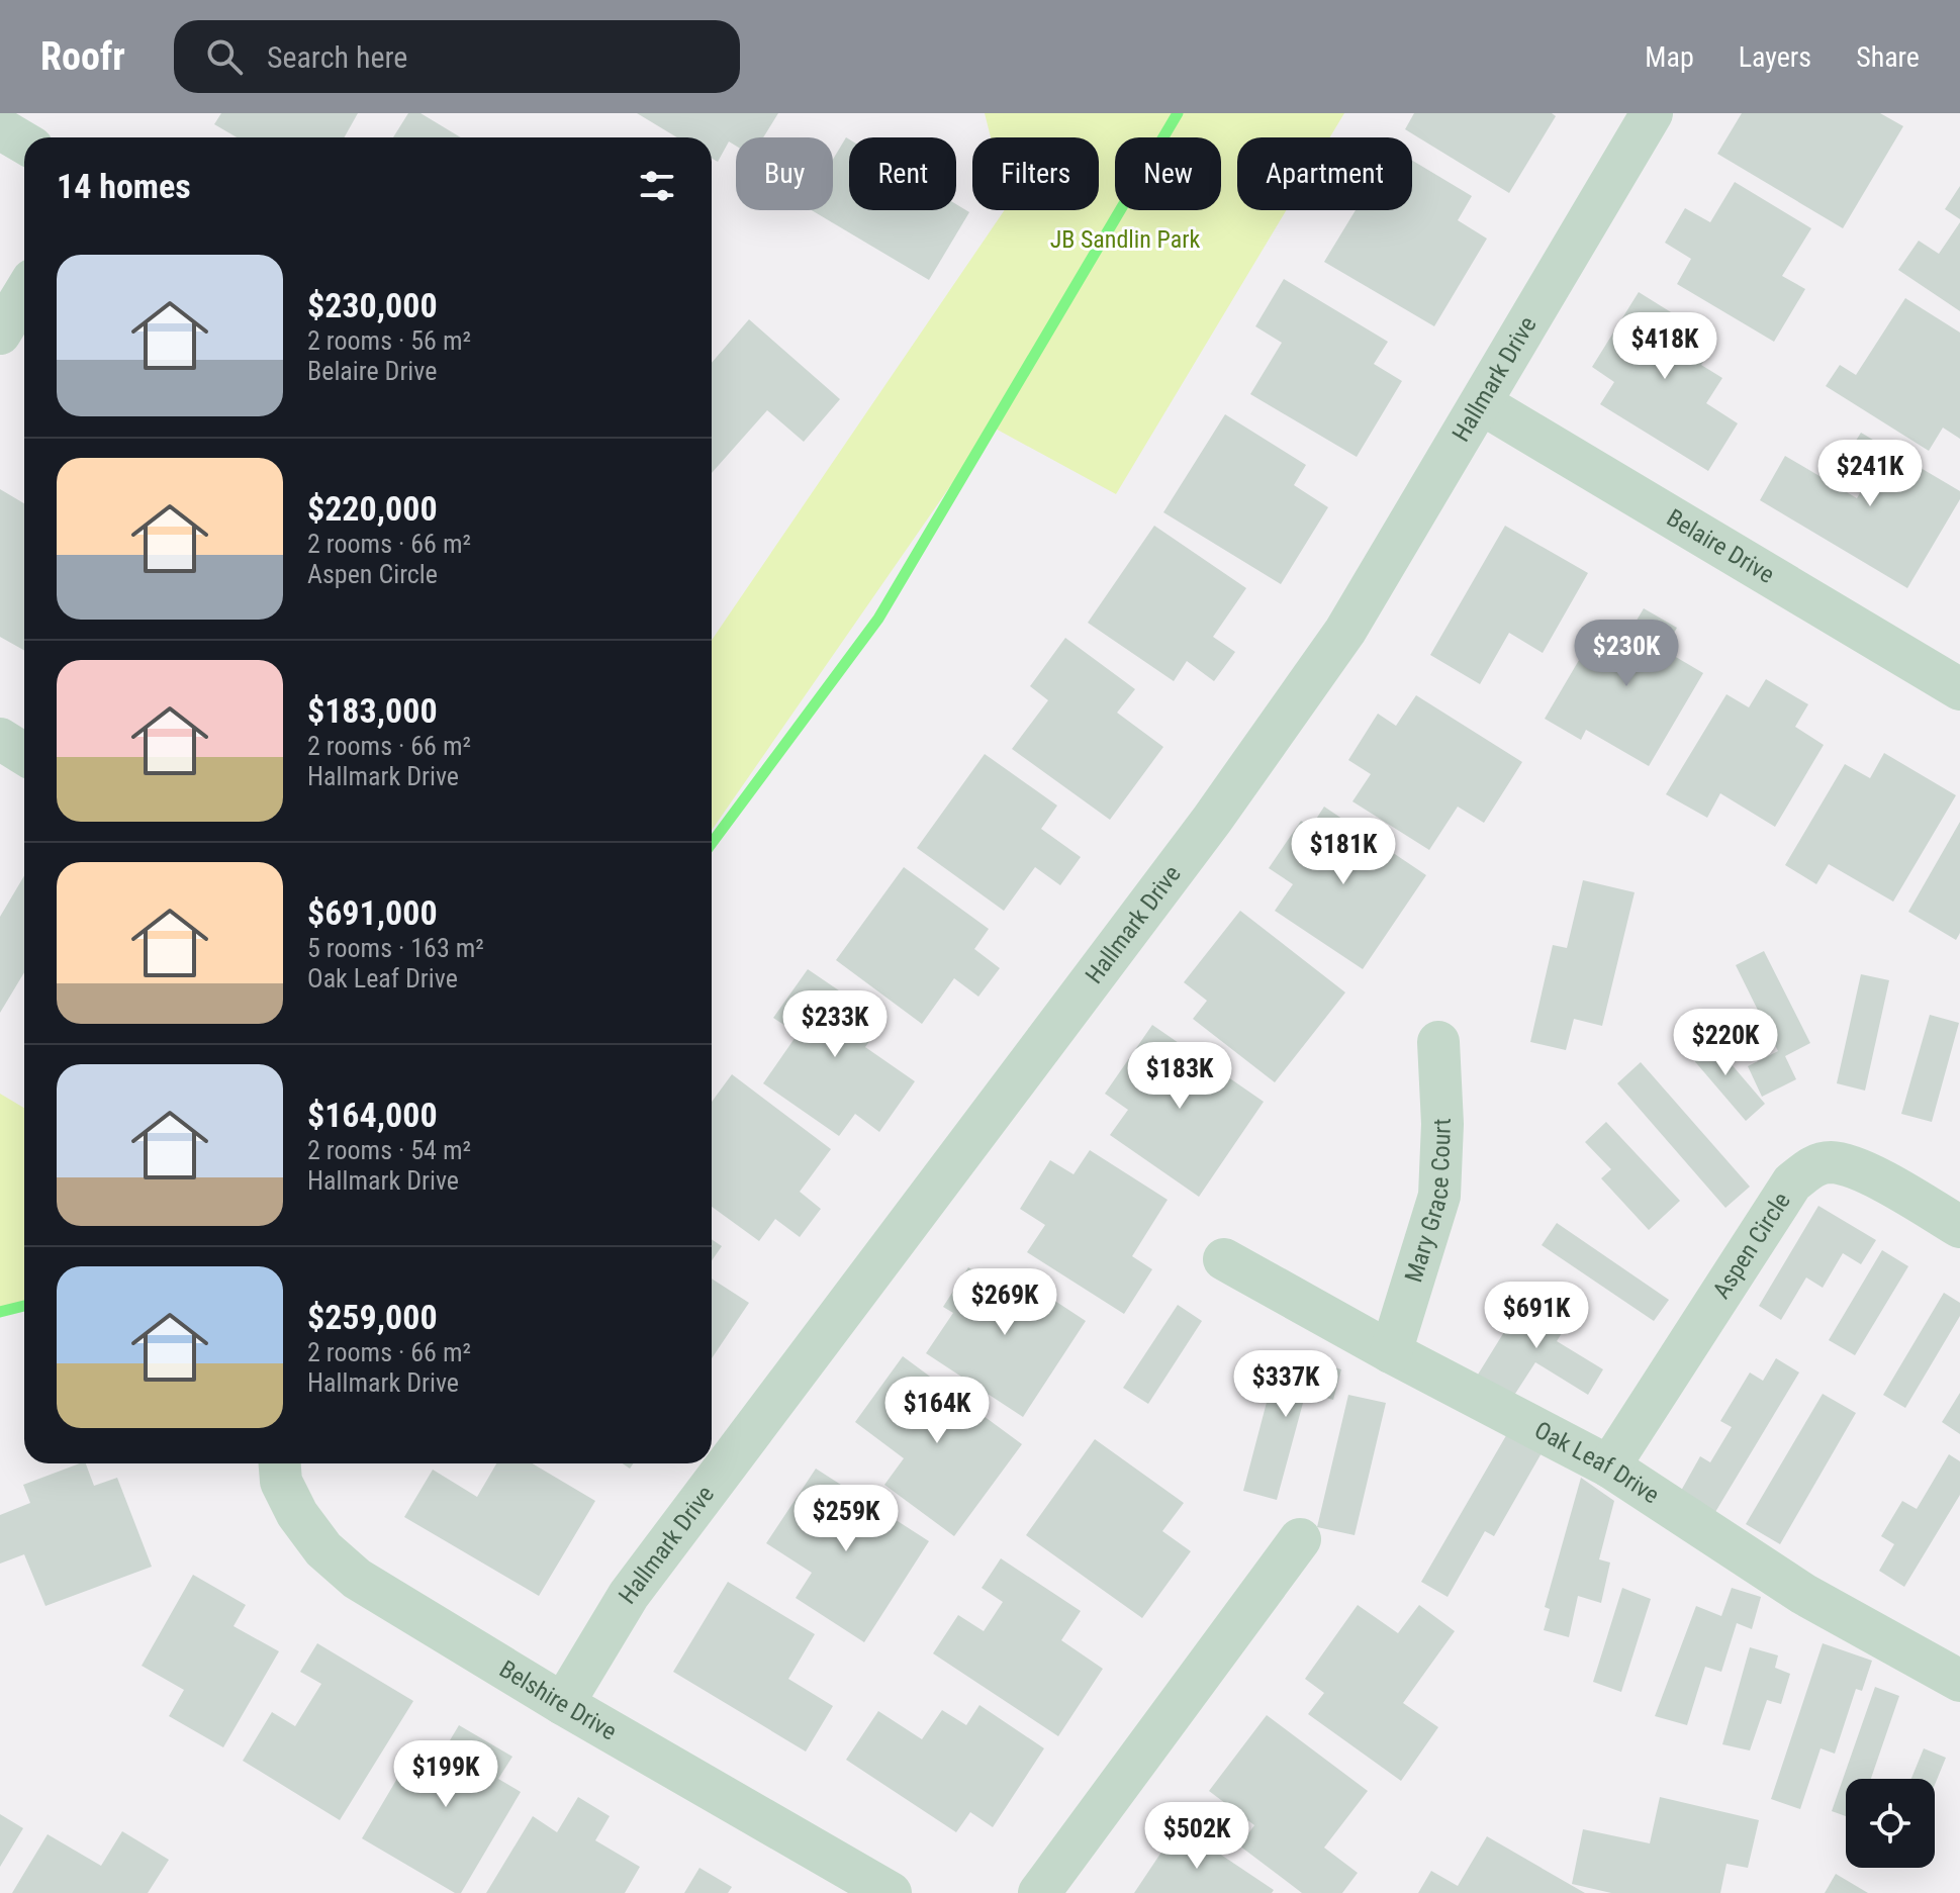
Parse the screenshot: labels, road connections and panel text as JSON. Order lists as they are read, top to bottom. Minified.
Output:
{"streets":{"street":["Hallmark Drive","Belaire Drive","Mary Grace Court","Aspen Circle","Oak Leaf Drive","Belshire Drive"]},"crossings":[["Hallmark Drive","Belaire Drive"],["Hallmark Drive","Belshire Drive"],["Mary Grace Court","Oak Leaf Drive"],["Aspen Circle","Oak Leaf Drive"]],"parks":["JB Sandlin Park"],"page":{"header":"Roofr","search":"Search here","nav":["Map","Layers","Share"],"chip":["Buy","Rent","Filters","New","Apartment"],"heading":"14 homes","list":[{"name":"$230,000","note":"2 rooms · 56 m² · Belaire Drive"},{"name":"$220,000","note":"2 rooms · 66 m² · Aspen Circle"},{"name":"$183,000","note":"2 rooms · 66 m² · Hallmark Drive"},{"name":"$691,000","note":"5 rooms · 163 m² · Oak Leaf Drive"},{"name":"$164,000","note":"2 rooms · 54 m² · Hallmark Drive"},{"name":"$259,000","note":"2 rooms · 66 m² · Hallmark Drive"}],"price":["$418K","$241K","$230K","$181K","$233K","$220K","$183K","$269K","$691K","$337K","$164K","$259K","$199K","$502K"]}}
